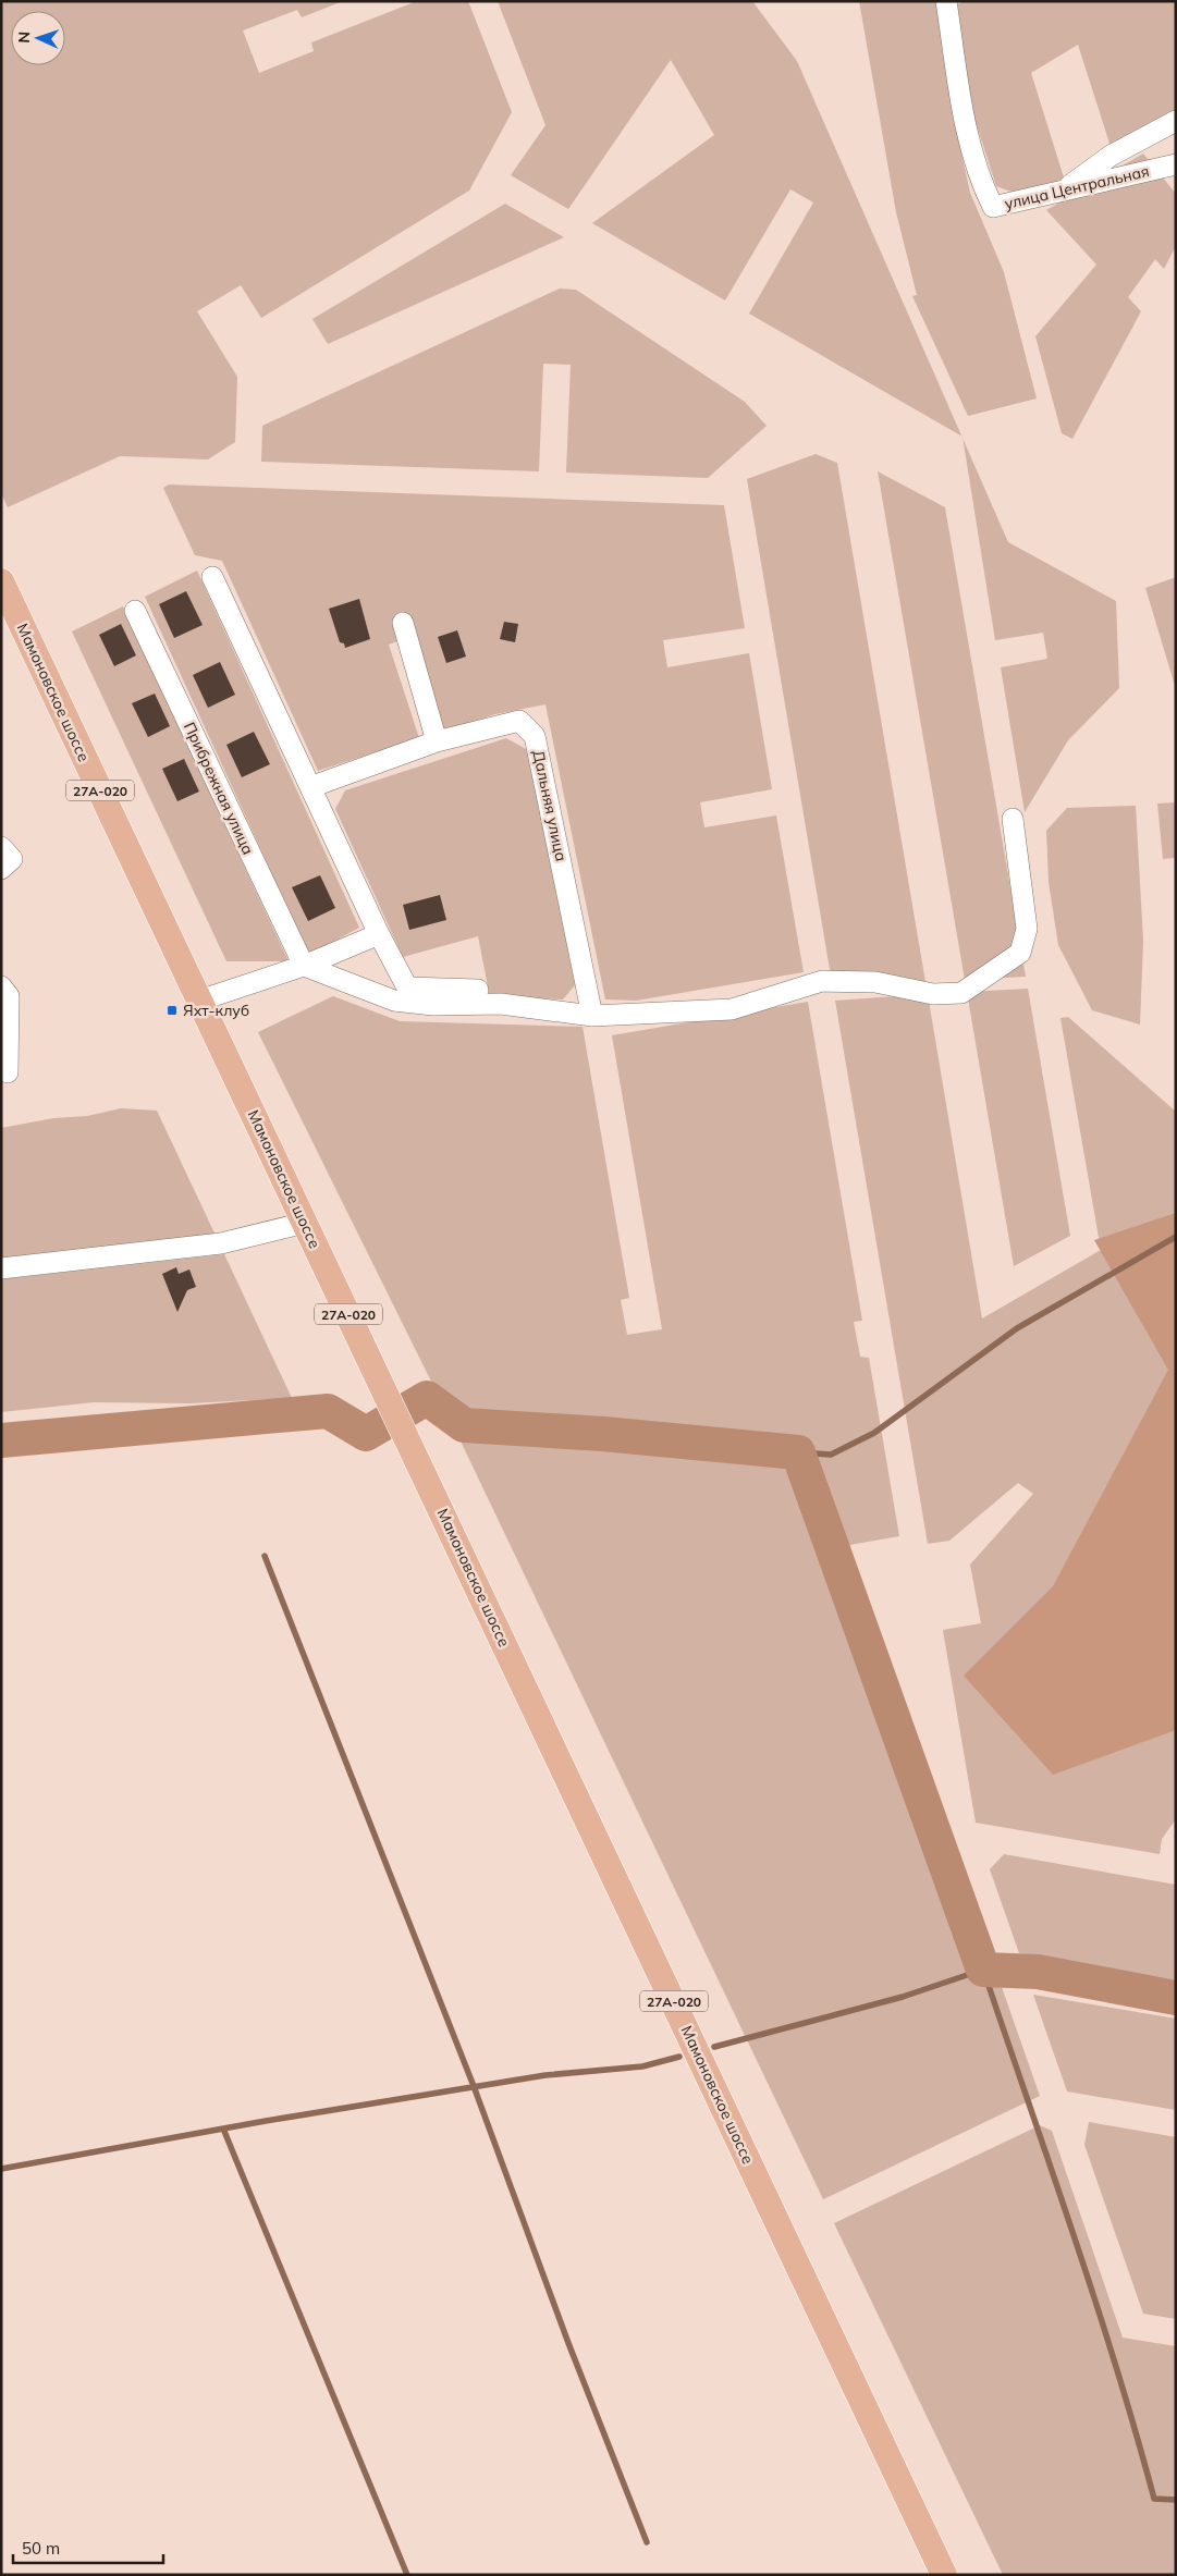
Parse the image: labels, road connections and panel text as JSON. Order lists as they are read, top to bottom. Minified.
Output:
{"streets":{"main road":["Мамоновское шоссе","27А-020"],"street":["улица Центральная","Прибрежная улица","Дальняя улица"]},"places":{"transit":["Яхт-клуб"]},"scale_bar":"50 m","north":"left"}
